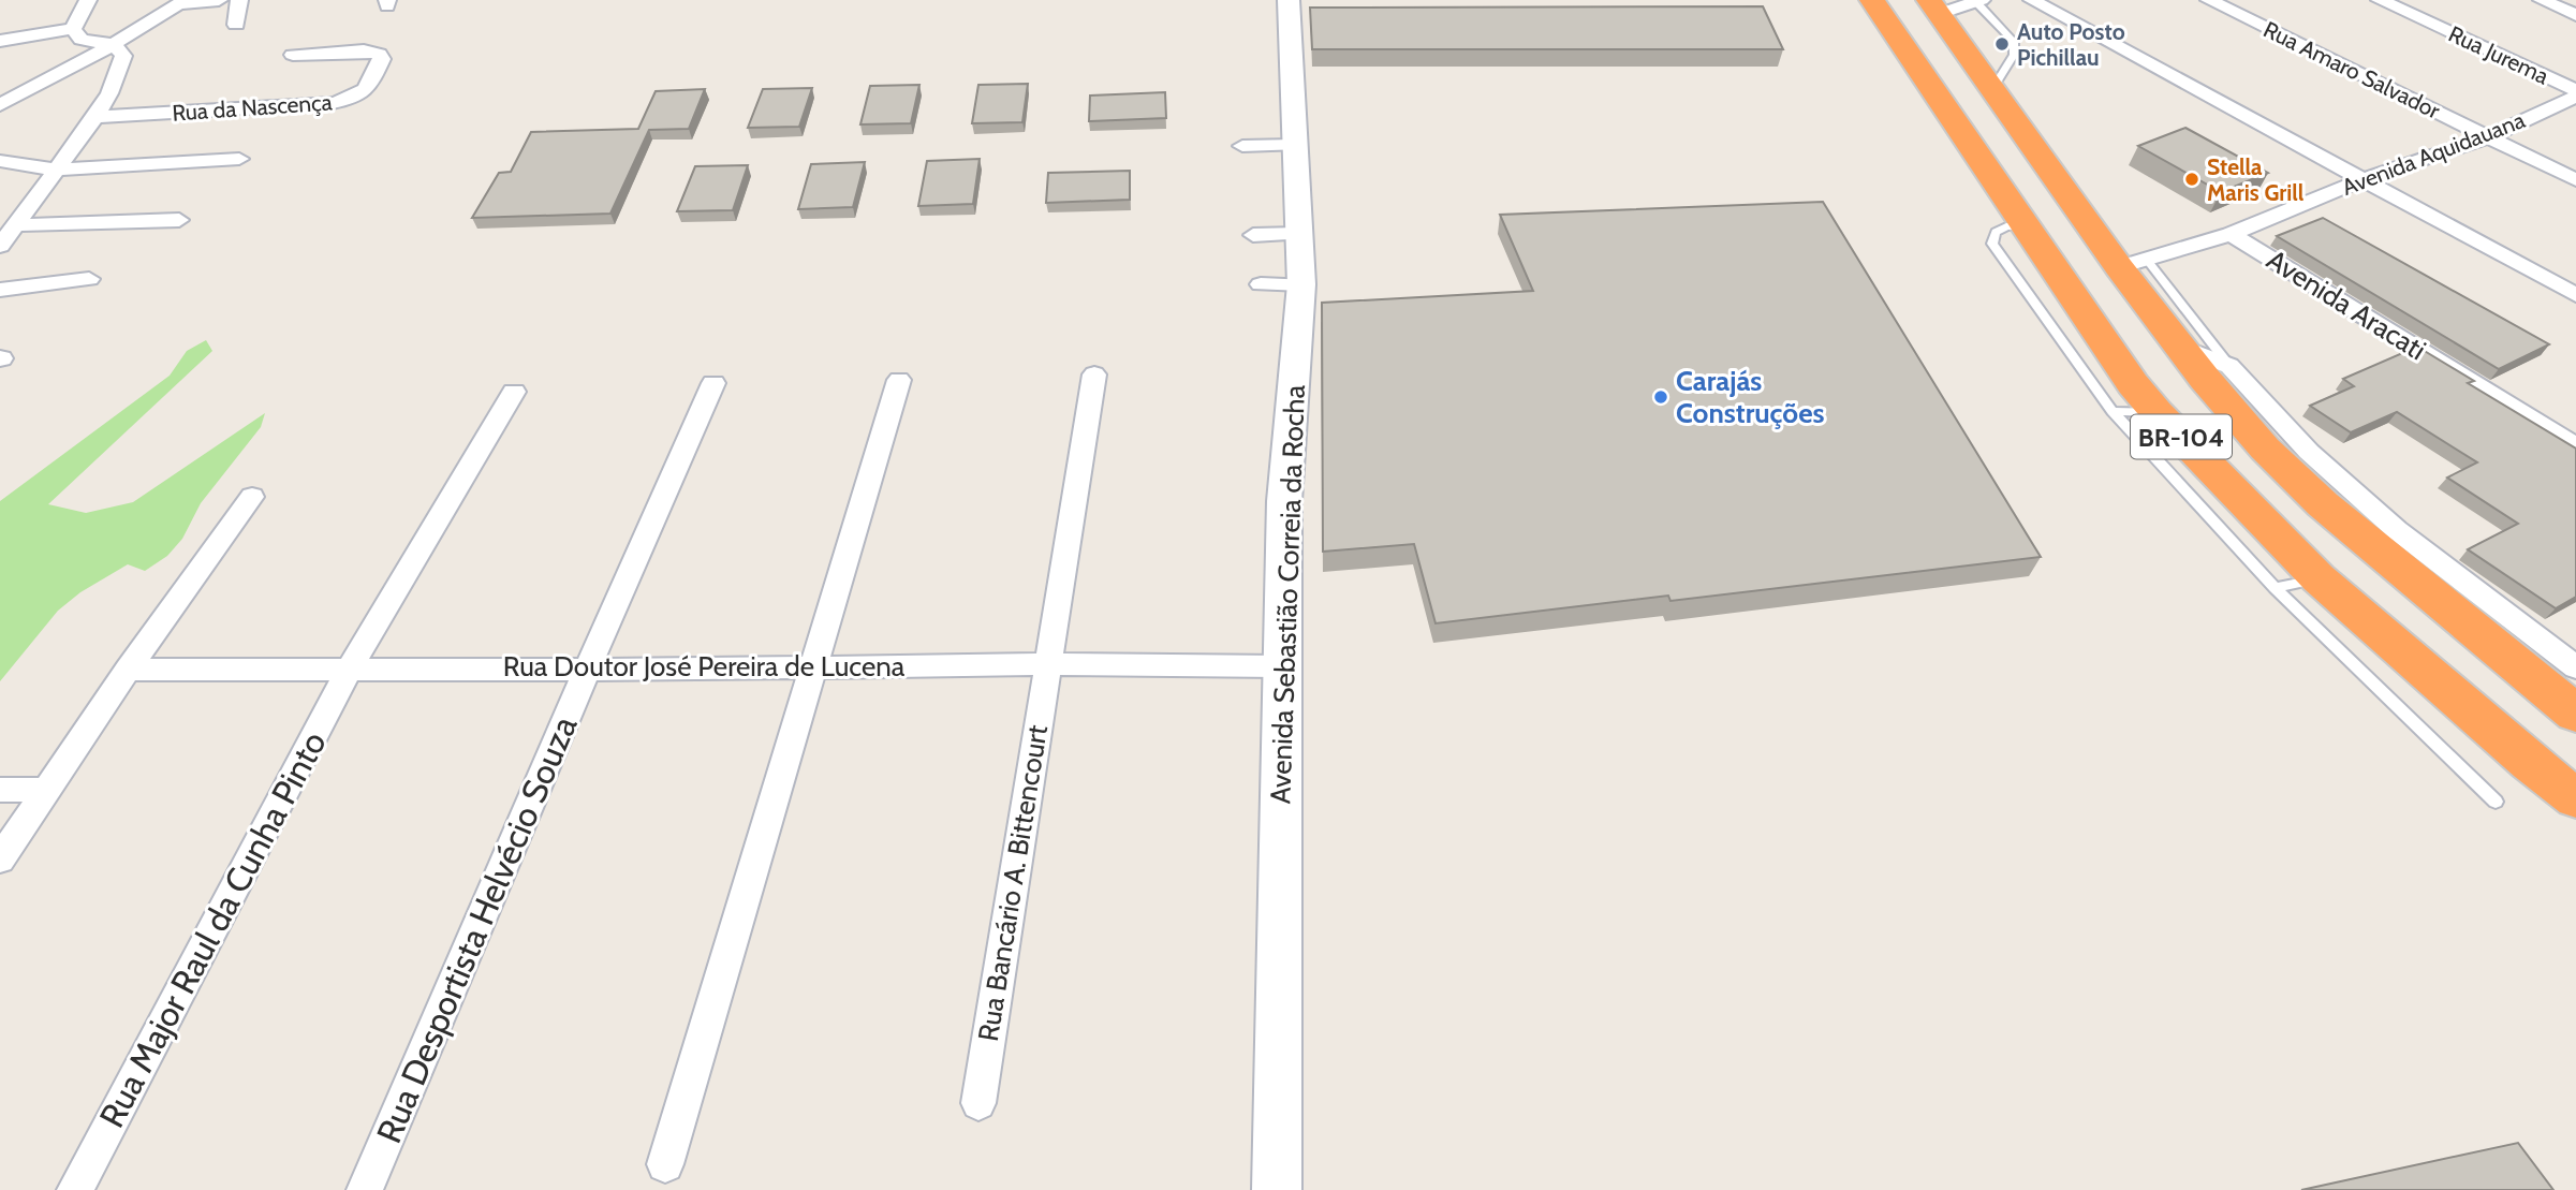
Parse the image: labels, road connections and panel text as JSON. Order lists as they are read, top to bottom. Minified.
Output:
{"streets":{"highway":["BR-104"],"street":["Rua Jurema","Rua Amaro Salvador","Rua da Nascença","Avenida Aquidauana","Avenida Aracati","Avenida Sebastião Correia da Rocha","Rua Doutor José Pereira de Lucena","Rua Bancário A. Bittencourt","Rua Major Raul da Cunha Pinto","Rua Desportista Helvécio Souza"]},"crossings":[["Rua Amaro Salvador","Avenida Aquidauana"],["Avenida Aquidauana","Avenida Aracati"],["Avenida Aquidauana","BR-104"],["Avenida Sebastião Correia da Rocha","Rua Doutor José Pereira de Lucena"],["Rua Doutor José Pereira de Lucena","Rua Bancário A. Bittencourt"],["Rua Doutor José Pereira de Lucena","Rua Major Raul da Cunha Pinto"],["Rua Doutor José Pereira de Lucena","Rua Desportista Helvécio Souza"]],"places":["Auto Posto Pichillau","Stella Maris Grill","Carajás Construções"]}
